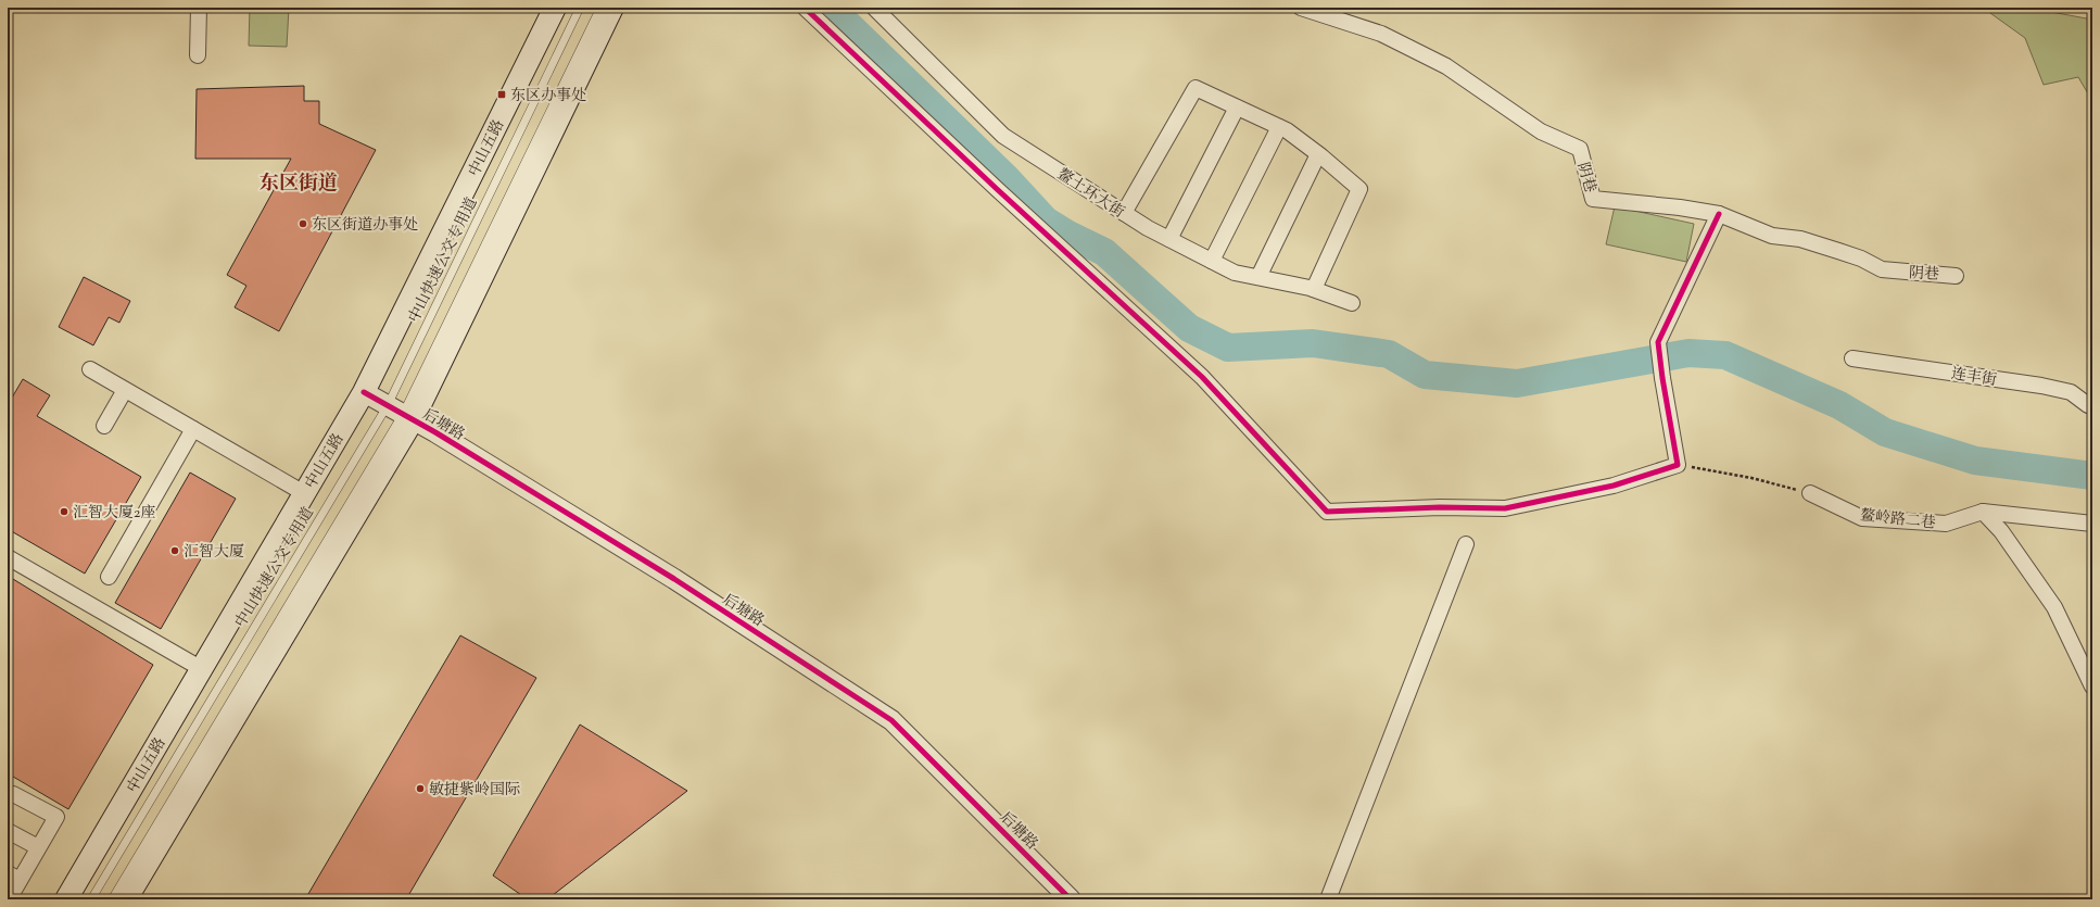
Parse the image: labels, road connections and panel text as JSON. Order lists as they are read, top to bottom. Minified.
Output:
{"streets":{"main road":["中山五路"],"street":["阴巷","鳌土环大街","连丰街","后塘路","鳌岭路二巷"],"lane":["中山快速公交专用道"]},"crossings":[["中山五路","后塘路"],["中山快速公交专用道","后塘路"]],"districts":["东区街道"],"places":{"transit":["东区办事处"],"other":["东区街道办事处","汇智大厦2座","汇智大厦","敏捷紫岭国际"]}}
